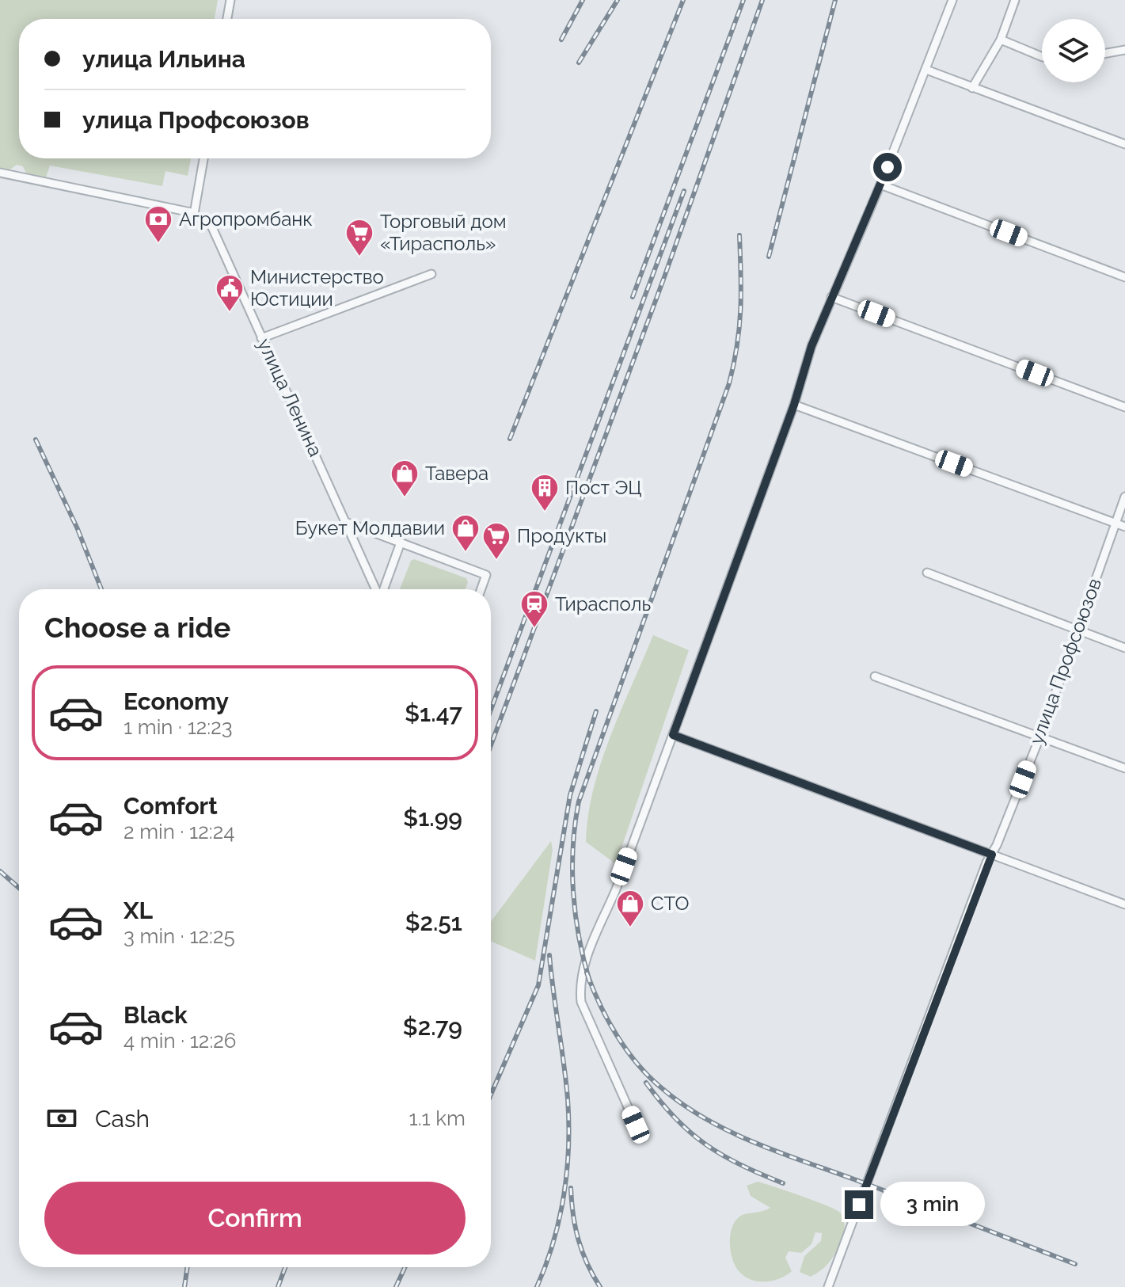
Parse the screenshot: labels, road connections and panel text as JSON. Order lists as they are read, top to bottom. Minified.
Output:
{"streets":{"street":["улица Ленина","улица Профсоюзов"]},"places":{"bank":["Агропромбанк"],"supermarket":["Торговый дом «Тирасполь»","Продукты"],"public building":["Министерство Юстиции"],"shop":["Тавера","Букет Молдавии","СТО"],"building":["Пост ЭЦ"],"station":["Тирасполь"]},"page":{"banner":["улица Ильина","улица Профсоюзов"],"heading":"Choose a ride","list":[{"name":"Economy","note":"1 min · 12:23","value":"$1.47"},{"name":"Comfort","note":"2 min · 12:24","value":"$1.99"},{"name":"XL","note":"3 min · 12:25","value":"$2.51"},{"name":"Black","note":"4 min · 12:26","value":"$2.79"}],"pay":["Cash","1.1 km"],"buttons":"Confirm","bubble":"3 min"}}
